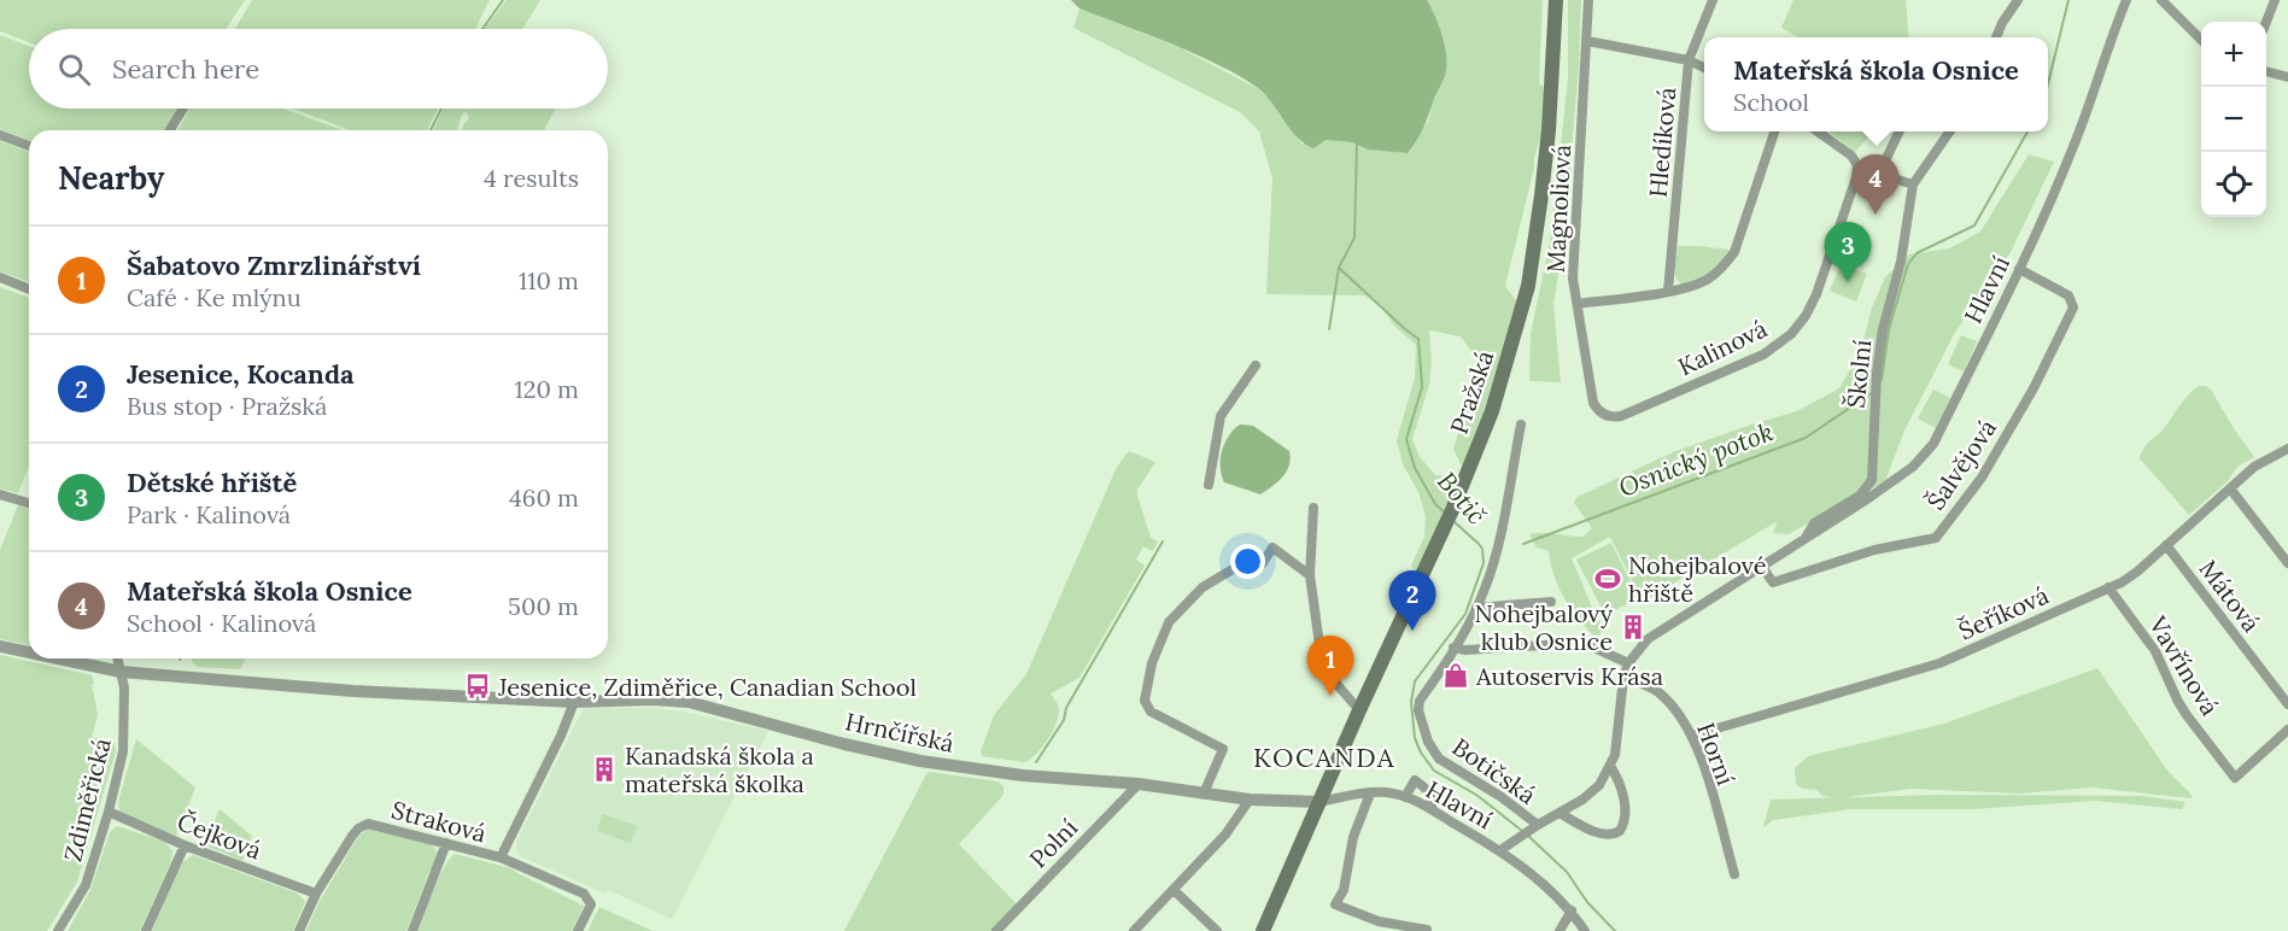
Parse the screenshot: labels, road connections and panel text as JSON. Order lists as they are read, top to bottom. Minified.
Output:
{"streets":{"main road":["Pražská"],"street":["Hledíková","Magnoliová","Hlavní","Kalinová","Školní","Šalvějová","Mátová","Šeříková","Vavřínová","Hrnčířská","Horní","Botičská","Zdiměřická","Straková","Čejková","Polní"]},"crossings":[["Magnoliová","Kalinová"],["Hlavní","Školní"],["Hlavní","Pražská"],["Hlavní","Šalvějová"],["Hlavní","Hrnčířská"],["Hlavní","Horní"],["Hlavní","Botičská"],["Pražská","Hrnčířská"],["Mátová","Šeříková"],["Šeříková","Vavřínová"],["Šeříková","Horní"],["Hrnčířská","Zdiměřická"],["Hrnčířská","Straková"],["Hrnčířská","Polní"],["Horní","Botičská"],["Zdiměřická","Čejková"],["Straková","Čejková"]],"districts":["KOCANDA"],"water":["Osnický potok","Botič"],"places":{"sports":["Nohejbalové hřiště"],"building":["Nohejbalový klub Osnice","Kanadská škola a mateřská školka"],"shop":["Autoservis Krása"],"bus stop":["Jesenice, Zdiměřice, Canadian School"]},"page":{"map_buttons":["+","−"],"search":"Search here","popup":["Mateřská škola Osnice","School"],"heading":["Nearby","4 results"],"pins":["4","3","2","1"],"list":[{"mark":"1","name":"Šabatovo Zmrzlinářství","note":"Café · Ke mlýnu","value":"110 m"},{"mark":"2","name":"Jesenice, Kocanda","note":"Bus stop · Pražská","value":"120 m"},{"mark":"3","name":"Dětské hřiště","note":"Park · Kalinová","value":"460 m"},{"mark":"4","name":"Mateřská škola Osnice","note":"School · Kalinová","value":"500 m"}]}}
